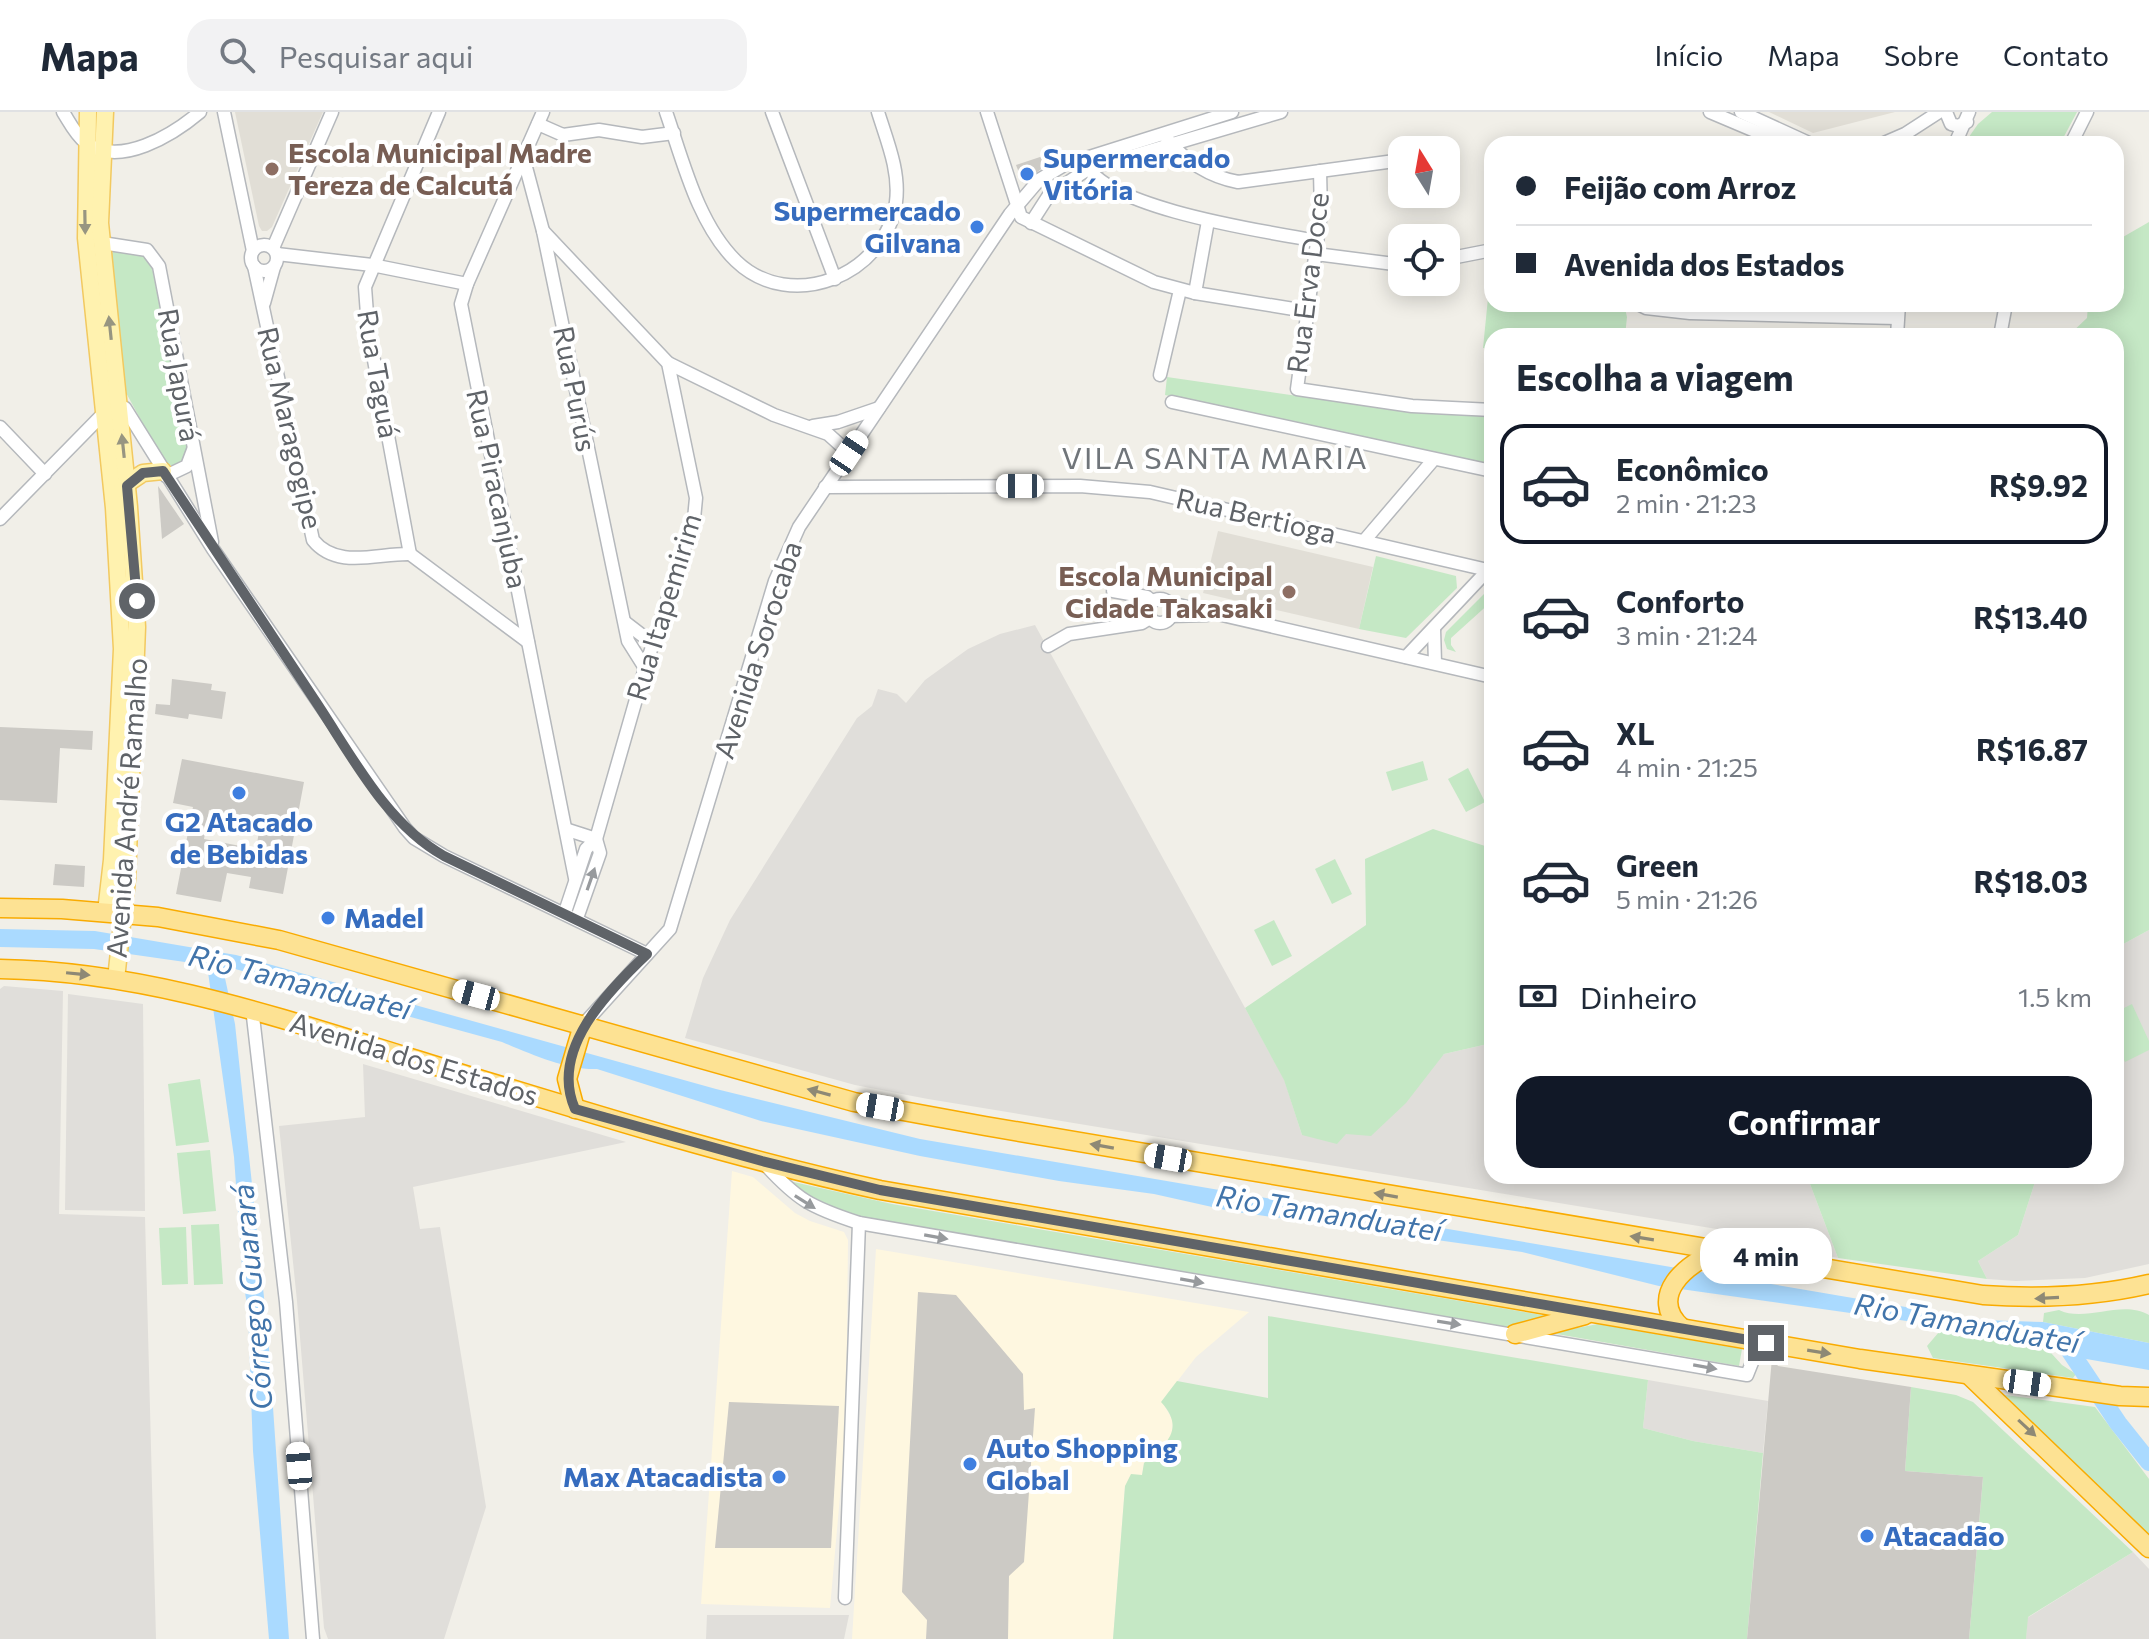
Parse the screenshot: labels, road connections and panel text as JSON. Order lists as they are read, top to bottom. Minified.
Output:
{"streets":{"highway":["Avenida dos Estados"],"main road":["Avenida André Ramalho"],"street":["Rua Erva Doce","Rua Taguá","Rua Japurá","Rua Purús","Rua Maragogipe","Rua Piracanjuba","Rua Bertioga","Rua Itapemirim","Avenida Sorocaba"]},"crossings":[["Rua Taguá","Rua Maragogipe"],["Rua Japurá","Avenida André Ramalho"],["Rua Purús","Rua Piracanjuba"],["Rua Purús","Rua Itapemirim"],["Rua Piracanjuba","Rua Itapemirim"],["Rua Bertioga","Avenida Sorocaba"],["Avenida André Ramalho","Avenida dos Estados"]],"districts":["VILA SANTA MARIA"],"water":["Rio Tamanduateí","Córrego Guarará"],"places":["Escola Municipal Madre Tereza de Calcutá","Supermercado Vitória","Supermercado Gilvana","Escola Municipal Cidade Takasaki","G2 Atacado de Bebidas","Madel","Auto Shopping Global","Max Atacadista","Atacadão"],"north":"top","page":{"header":"Mapa","search":"Pesquisar aqui","nav":["Início","Mapa","Sobre","Contato"],"banner":["Feijão com Arroz","Avenida dos Estados"],"heading":"Escolha a viagem","list":[{"name":"Econômico","note":"2 min · 21:23","value":"R$9.92"},{"name":"Conforto","note":"3 min · 21:24","value":"R$13.40"},{"name":"XL","note":"4 min · 21:25","value":"R$16.87"},{"name":"Green","note":"5 min · 21:26","value":"R$18.03"}],"pay":["Dinheiro","1.5 km"],"buttons":"Confirmar","bubble":"4 min"}}
